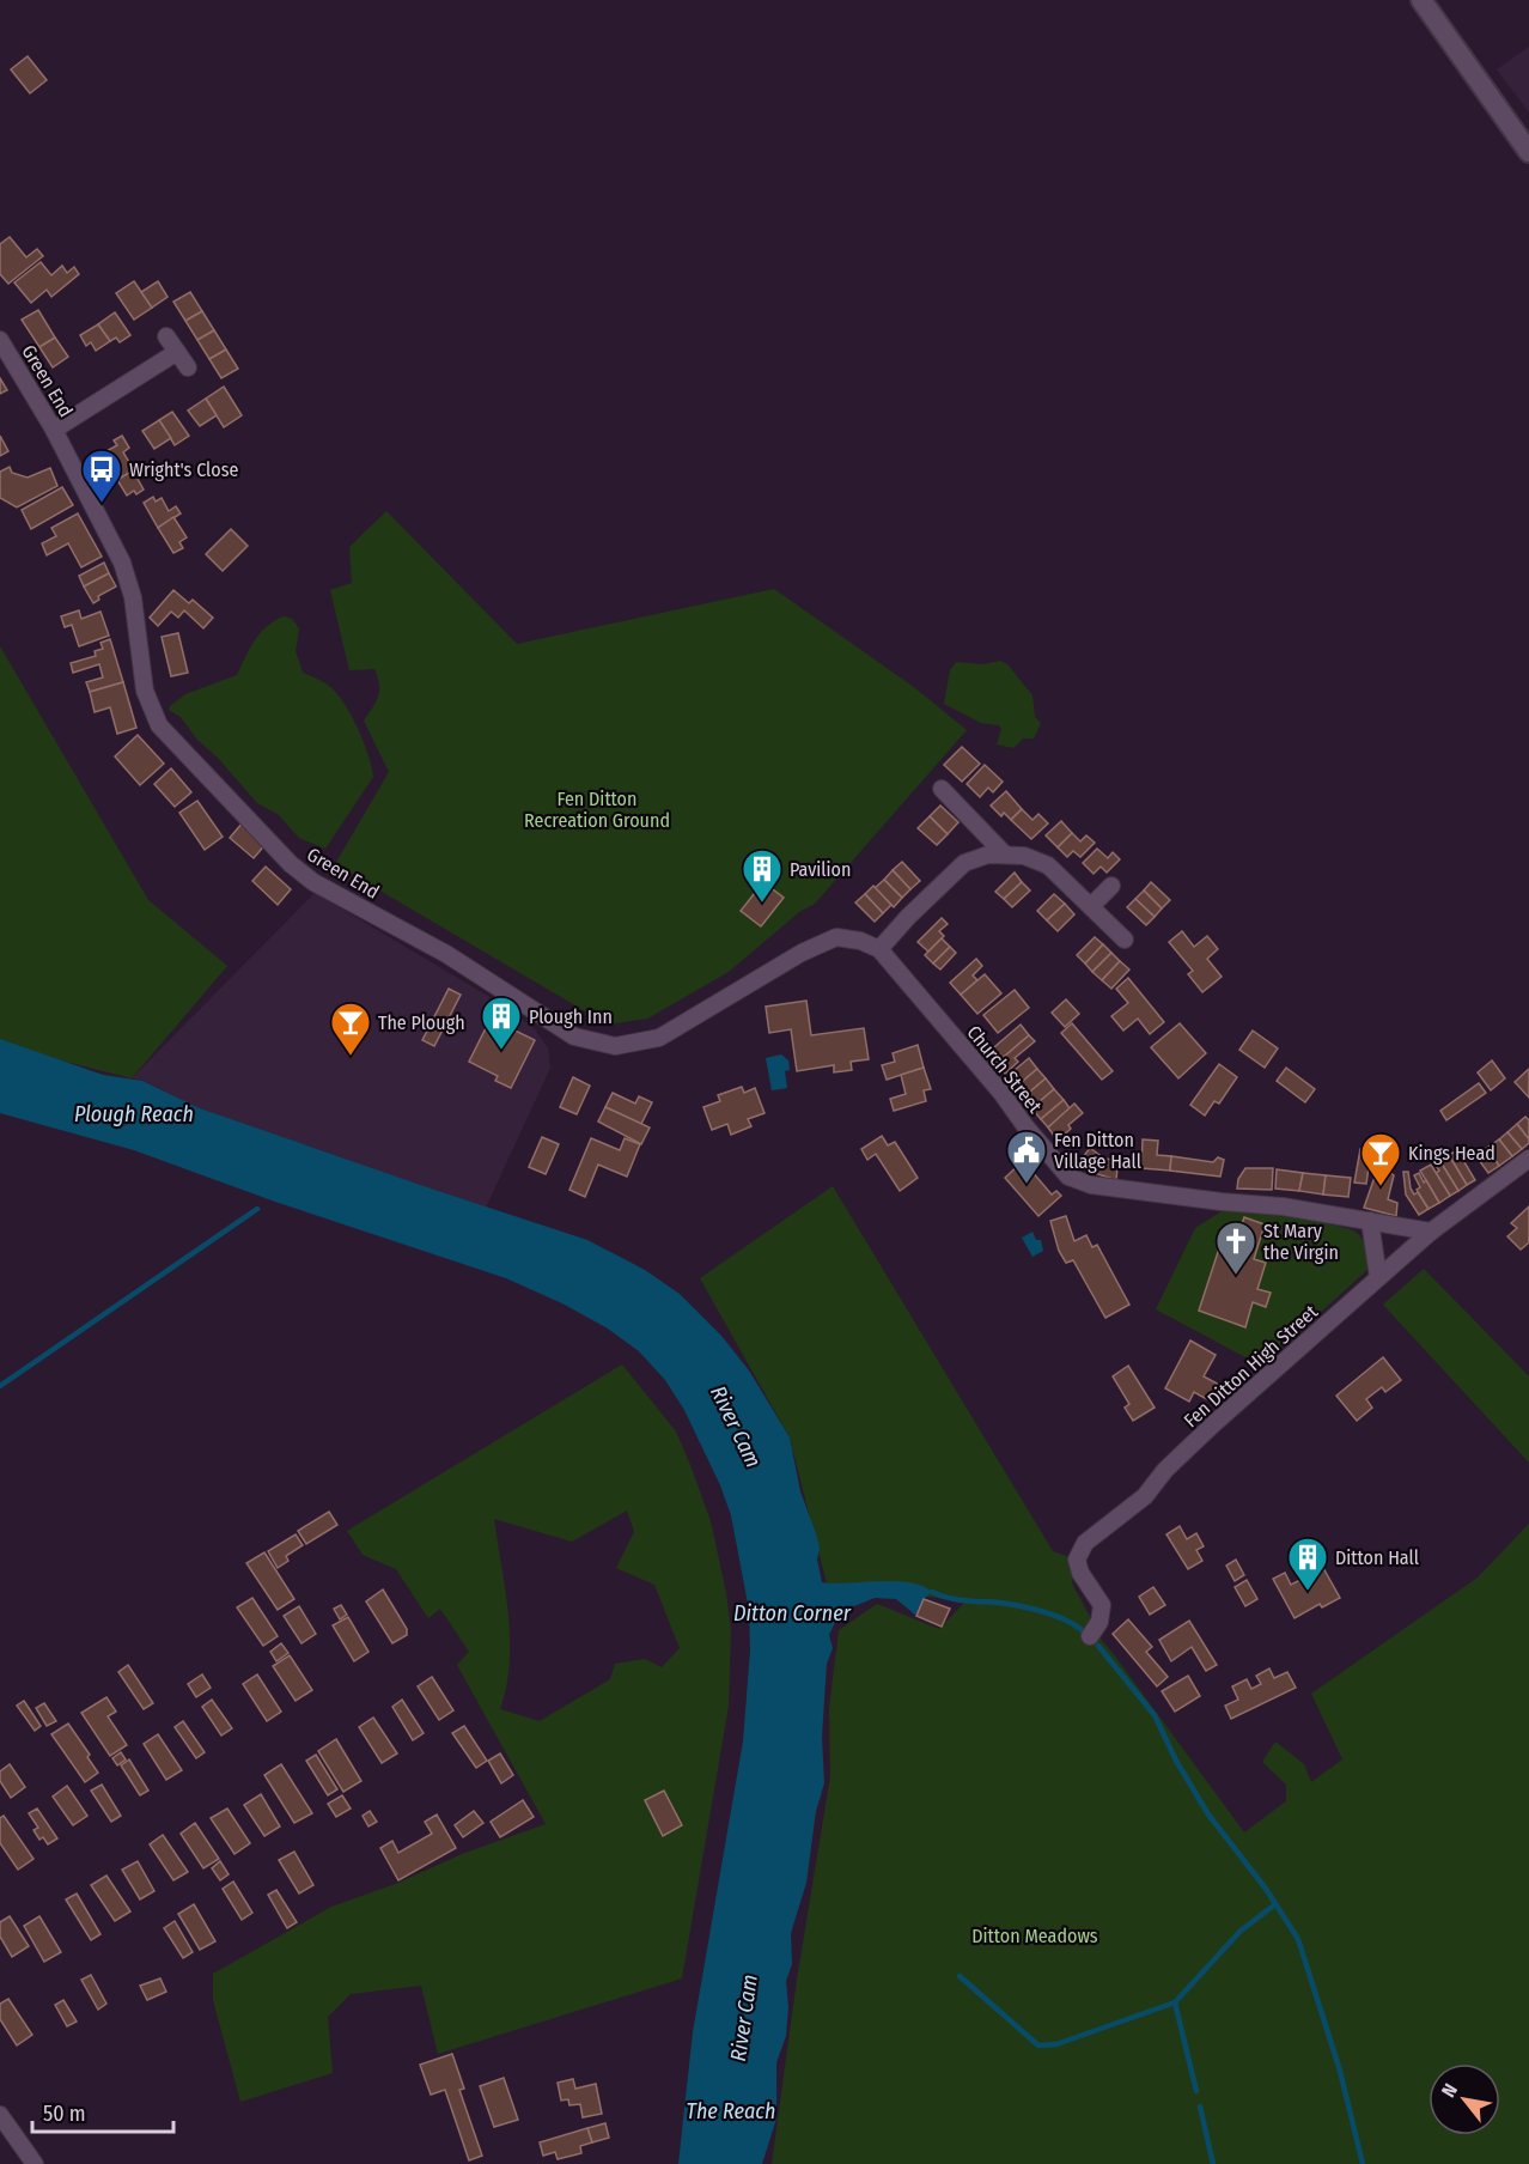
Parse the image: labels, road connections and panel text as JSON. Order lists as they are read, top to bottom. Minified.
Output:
{"streets":{"street":["Green End","Church Street","Fen Ditton High Street"]},"crossings":[["Green End","Church Street"],["Church Street","Fen Ditton High Street"]],"water":["Plough Reach","River Cam","Ditton Corner","The Reach"],"parks":["Fen Ditton Recreation Ground","Ditton Meadows"],"places":{"bus stop":["Wright's Close"],"building":["Pavilion","Plough Inn","Ditton Hall"],"bar":["The Plough","Kings Head"],"public building":["Fen Ditton Village Hall"],"church":["St Mary the Virgin"]},"scale_bar":"50 m","north":"top left"}
